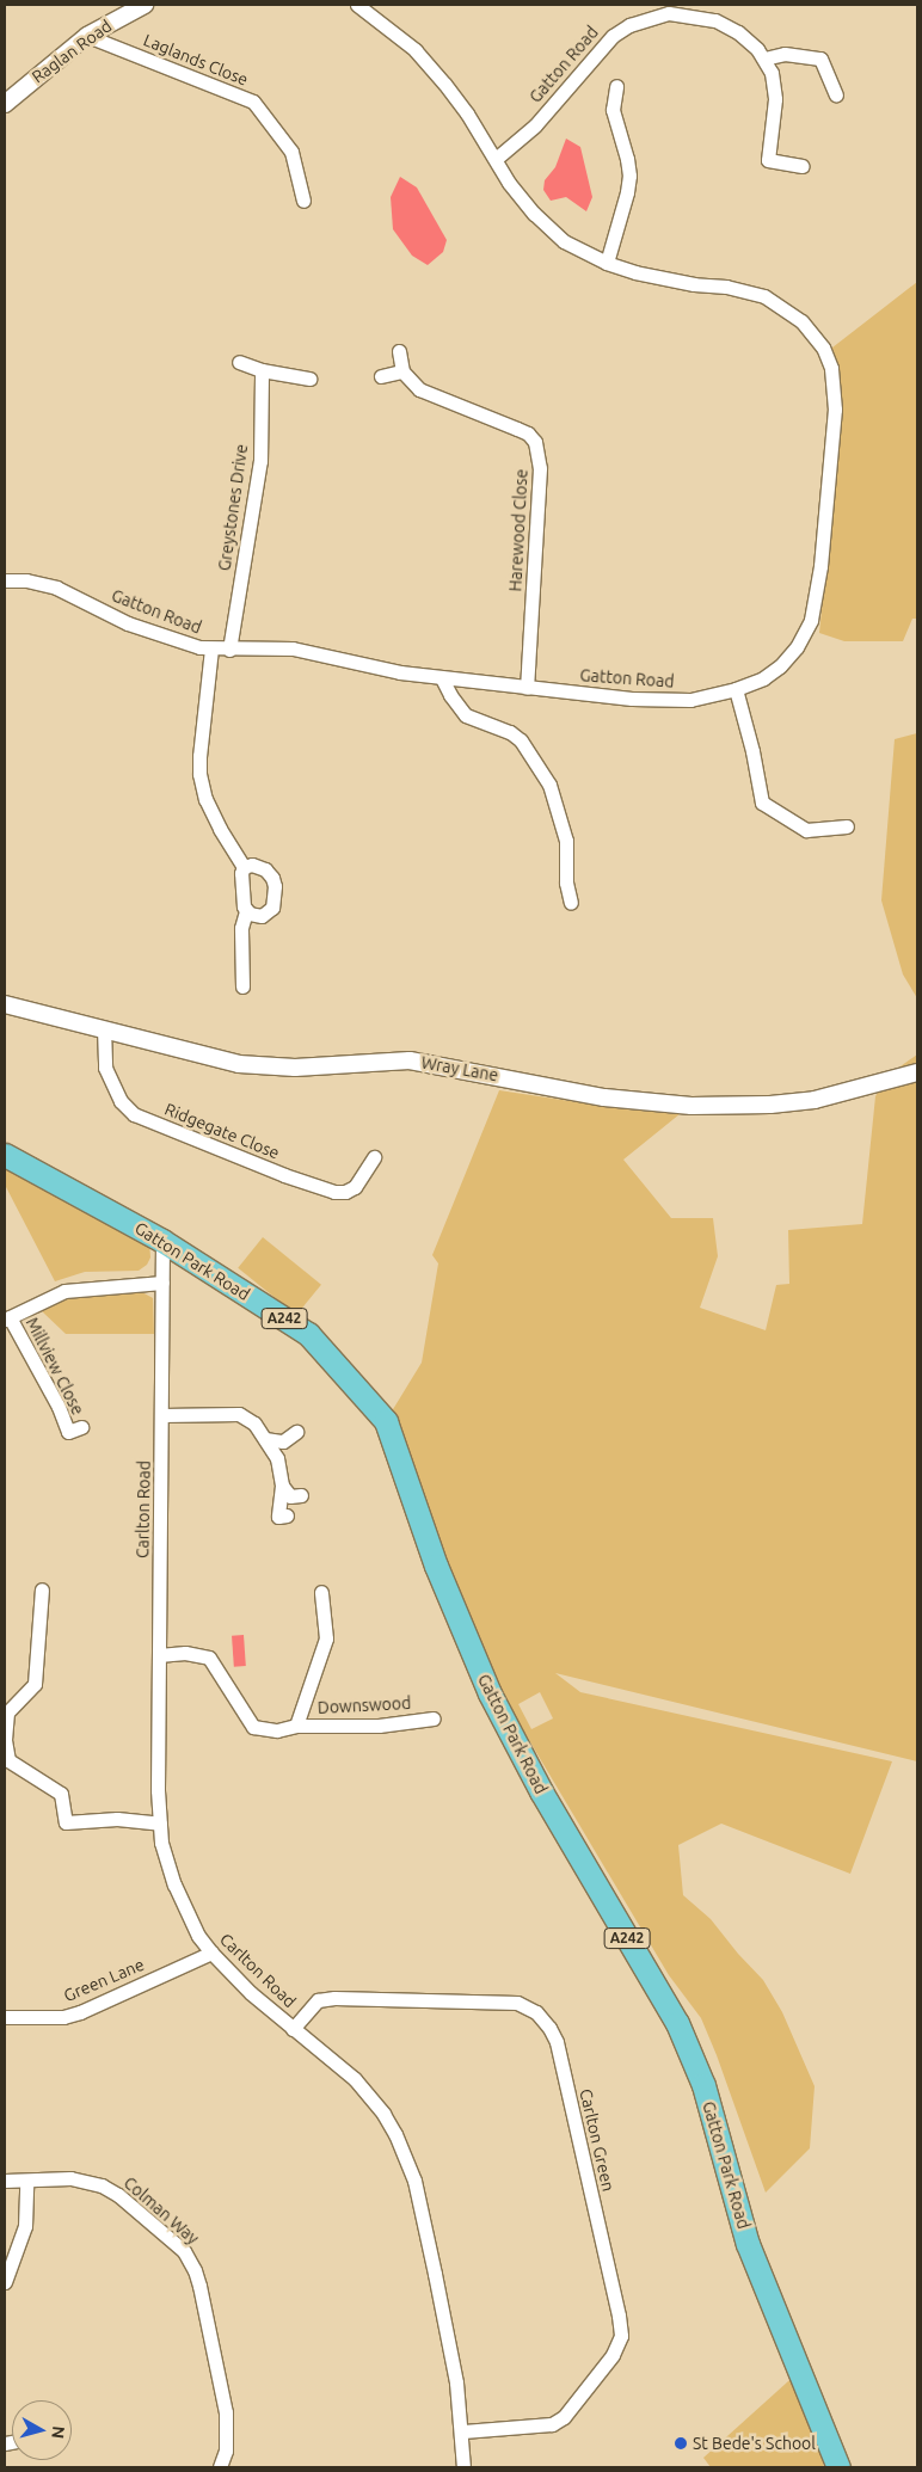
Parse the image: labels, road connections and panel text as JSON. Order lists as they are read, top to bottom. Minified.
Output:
{"streets":{"main road":["Gatton Park Road","A242"],"street":["Raglan Road","Laglands Close","Gatton Road","Greystones Drive","Harewood Close","Wray Lane","Ridgegate Close","Millview Close","Carlton Road","Downswood","Green Lane","Carlton Green","Colman Way"]},"crossings":[["Raglan Road","Laglands Close"],["Gatton Road","Greystones Drive"],["Gatton Road","Harewood Close"],["Wray Lane","Ridgegate Close"],["Gatton Park Road","Carlton Road"],["Carlton Road","Downswood"],["Carlton Road","Green Lane"],["Carlton Road","Carlton Green"]],"places":["St Bede's School"],"north":"right"}
